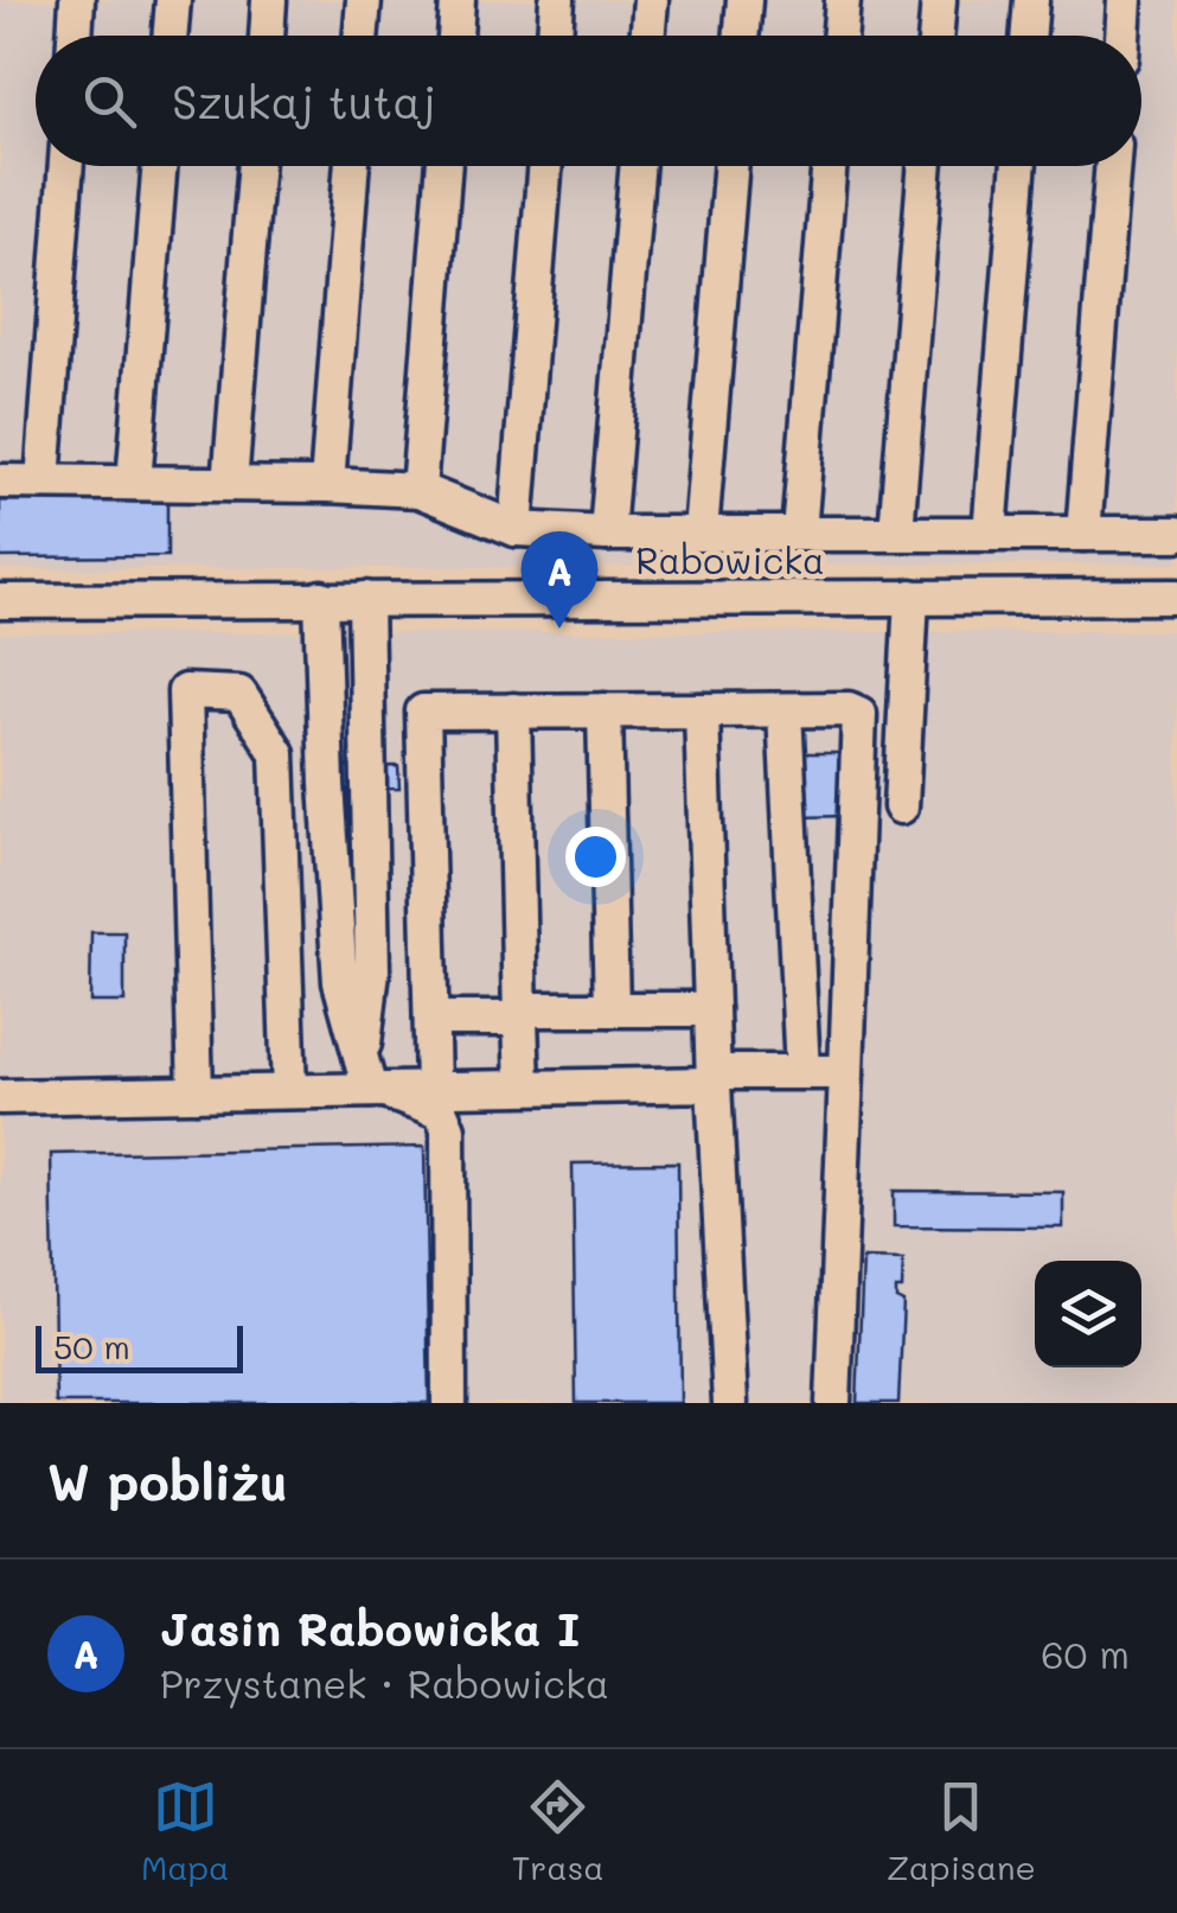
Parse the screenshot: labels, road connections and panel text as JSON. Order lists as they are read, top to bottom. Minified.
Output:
{"streets":{"street":["Rabowicka"]},"scale_bar":"50 m","page":{"search":"Szukaj tutaj","pins":"A","scale":"50 m","heading":"W pobliżu","list":[{"mark":"A","name":"Jasin Rabowicka I","note":"Przystanek · Rabowicka","value":"60 m"}],"nav":["Mapa","Trasa","Zapisane"]}}
